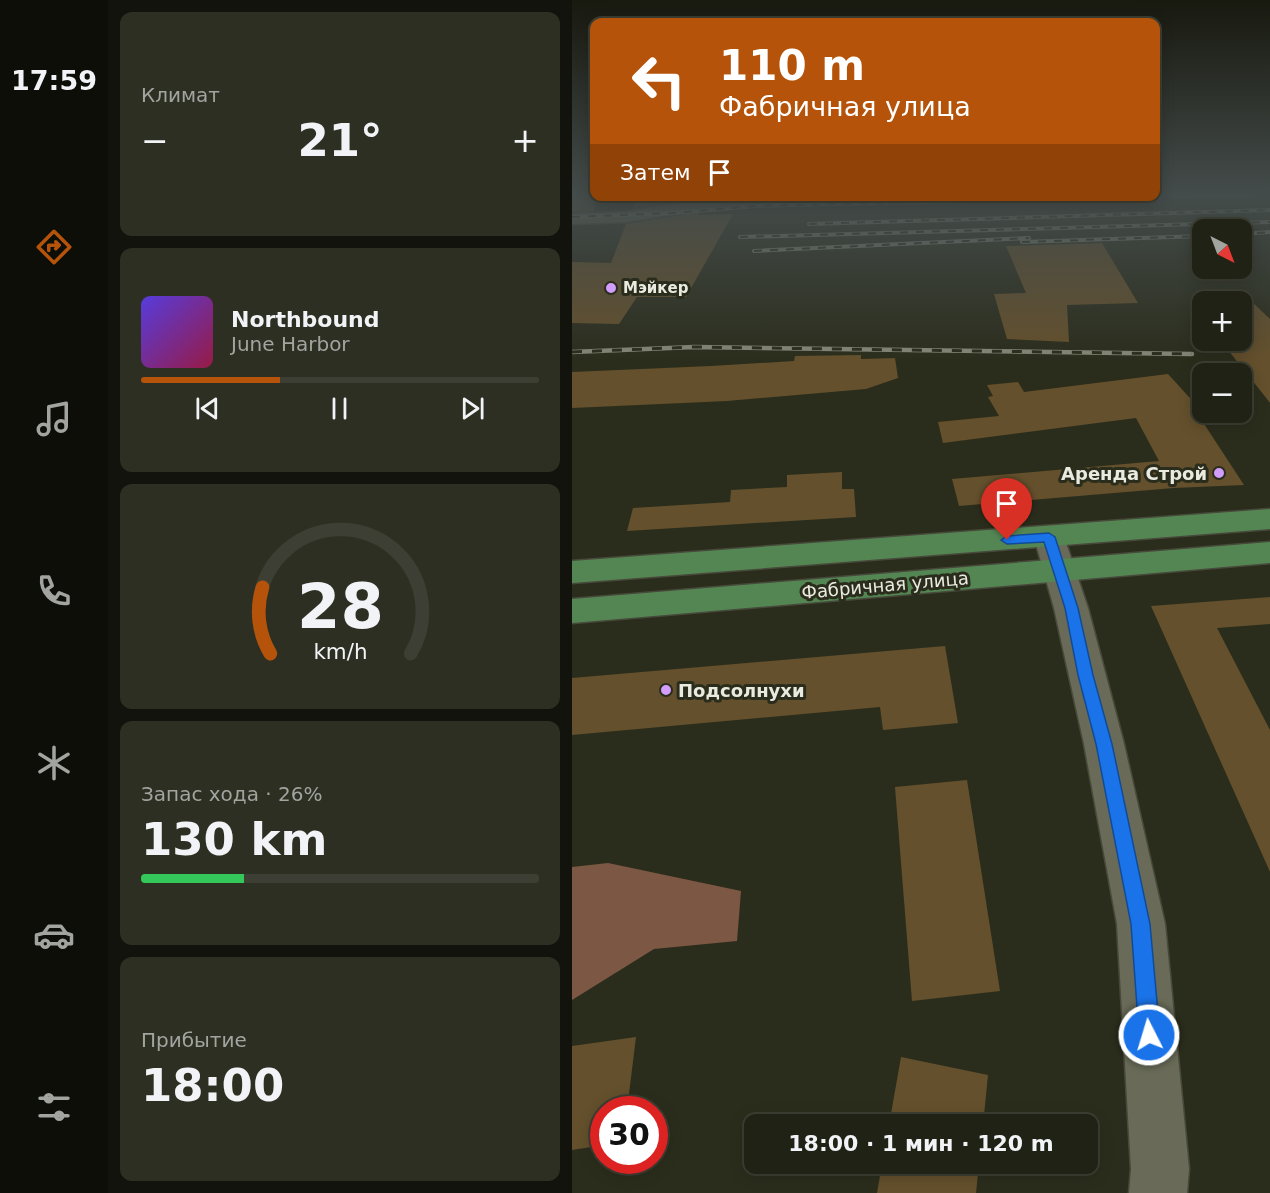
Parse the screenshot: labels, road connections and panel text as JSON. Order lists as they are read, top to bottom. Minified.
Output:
{"streets":{"main road":["Фабричная улица"]},"places":["Мэйкер","Аренда Строй","Подсолнухи"],"north":"bottom right","page":{"tabs":"17:59","tile":["Климат",["Запас хода · 26%","130 km"],["Прибытие","18:00"]],"turn":["110 m","Фабричная улица"],"heat":["−","21°","+"],"then":"Затем","map_buttons":["+","−"],"song":["Northbound","June Harbor"],"limit":"30","trip":"18:00 · 1 мин · 120 m","gauge":["28","km/h"]}}
